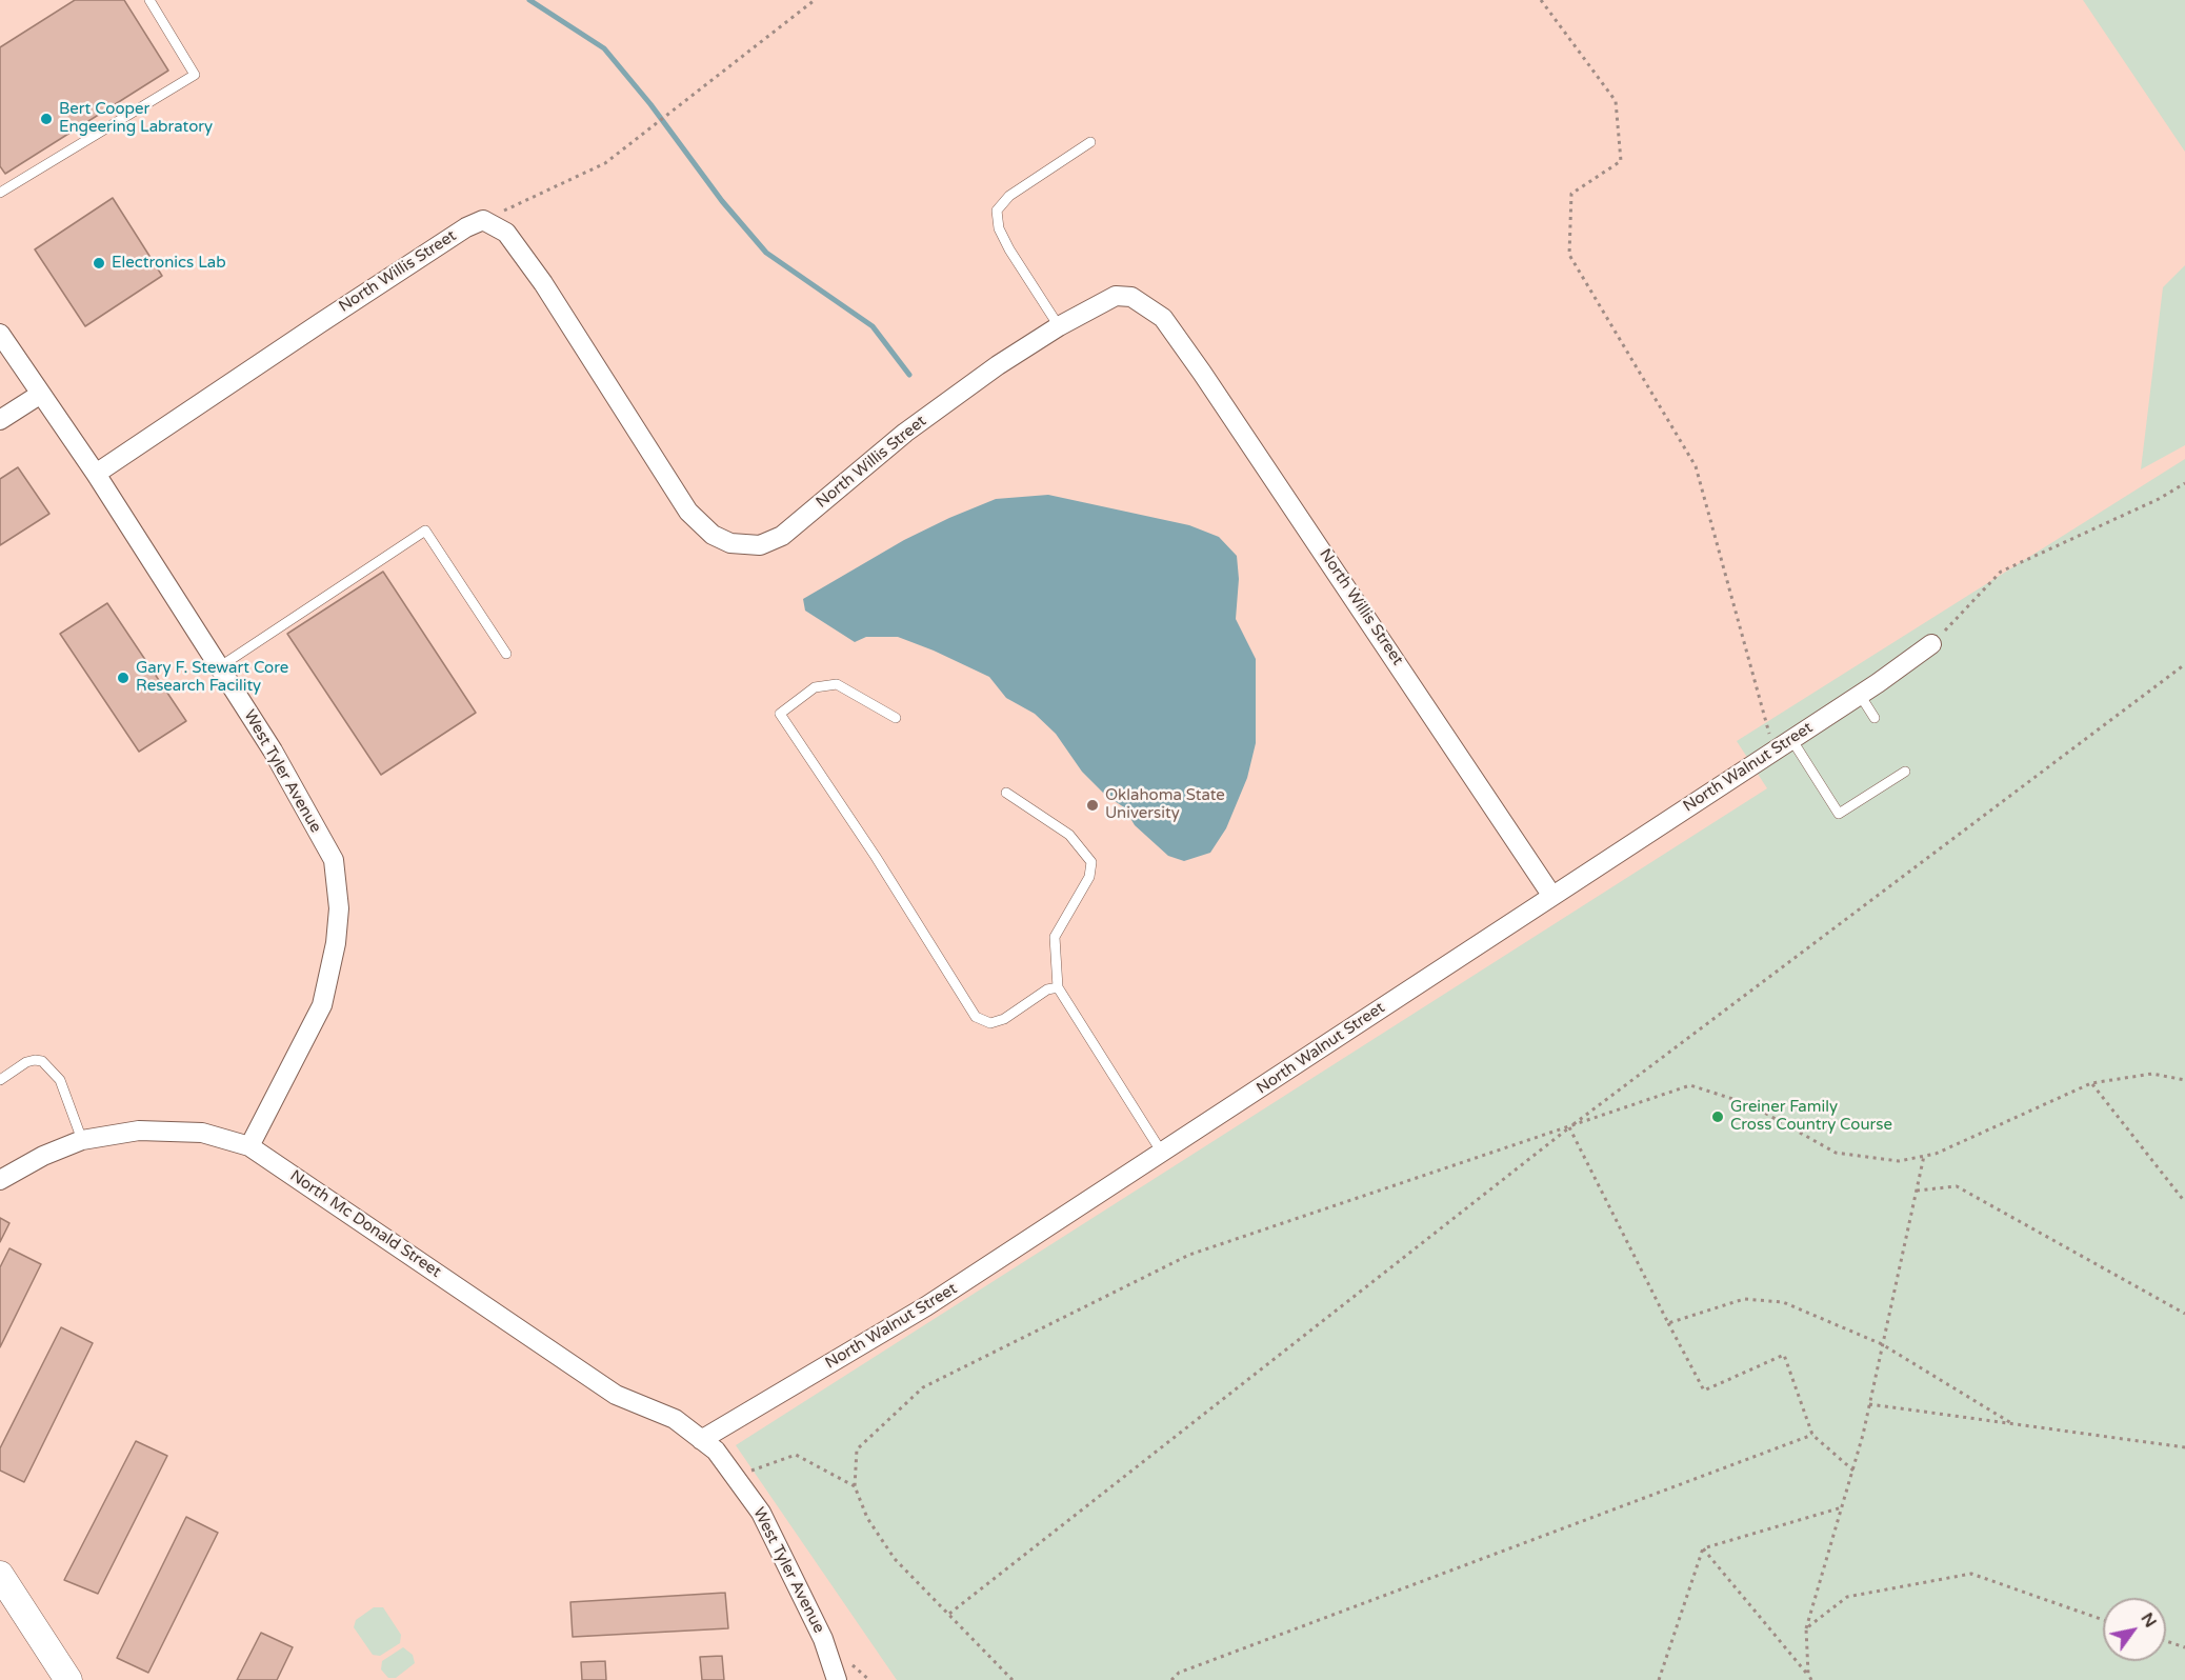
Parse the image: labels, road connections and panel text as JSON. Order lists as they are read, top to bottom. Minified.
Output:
{"streets":{"street":["North Willis Street","North Walnut Street","West Tyler Avenue","North Mc Donald Street"]},"crossings":[["North Willis Street","North Walnut Street"],["North Willis Street","West Tyler Avenue"],["North Walnut Street","West Tyler Avenue"],["North Walnut Street","North Mc Donald Street"],["West Tyler Avenue","North Mc Donald Street"]],"places":["Bert Cooper Engeering Labratory","Electronics Lab","Gary F. Stewart Core Research Facility","Oklahoma State University","Greiner Family Cross Country Course"],"north":"top right"}
